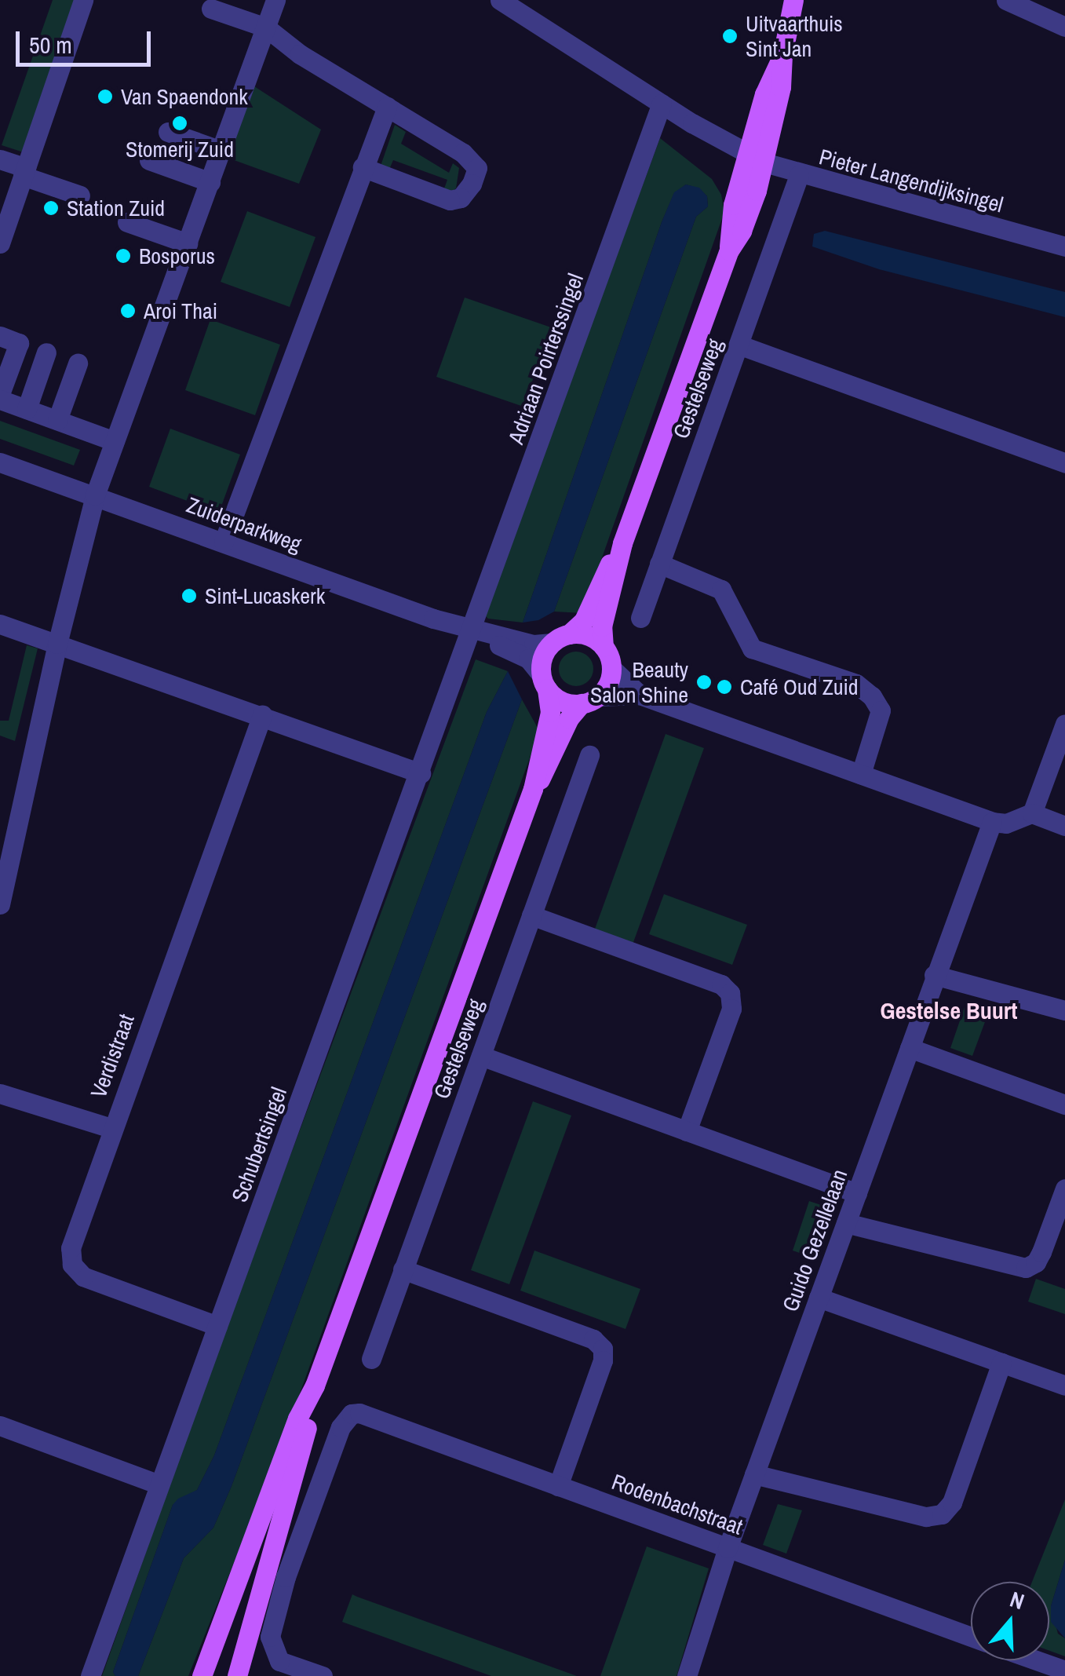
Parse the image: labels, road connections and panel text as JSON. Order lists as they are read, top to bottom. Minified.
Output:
{"streets":{"main road":["Gestelseweg"],"street":["Pieter Langendijksingel","Adriaan Poirterssingel","Zuiderparkweg","Verdistraat","Schubertsingel","Guido Gezellelaan","Rodenbachstraat"]},"crossings":[["Pieter Langendijksingel","Adriaan Poirterssingel"],["Pieter Langendijksingel","Gestelseweg"],["Adriaan Poirterssingel","Zuiderparkweg"],["Adriaan Poirterssingel","Schubertsingel"],["Gestelseweg","Zuiderparkweg"],["Zuiderparkweg","Schubertsingel"],["Verdistraat","Schubertsingel"],["Guido Gezellelaan","Rodenbachstraat"]],"districts":["Gestelse Buurt"],"places":["Uitvaarthuis Sint Jan","Van Spaendonk","Stomerij Zuid","Station Zuid","Bosporus","Aroi Thai","Sint-Lucaskerk","Beauty Salon Shine","Café Oud Zuid"],"scale_bar":"50 m","north":"top"}
